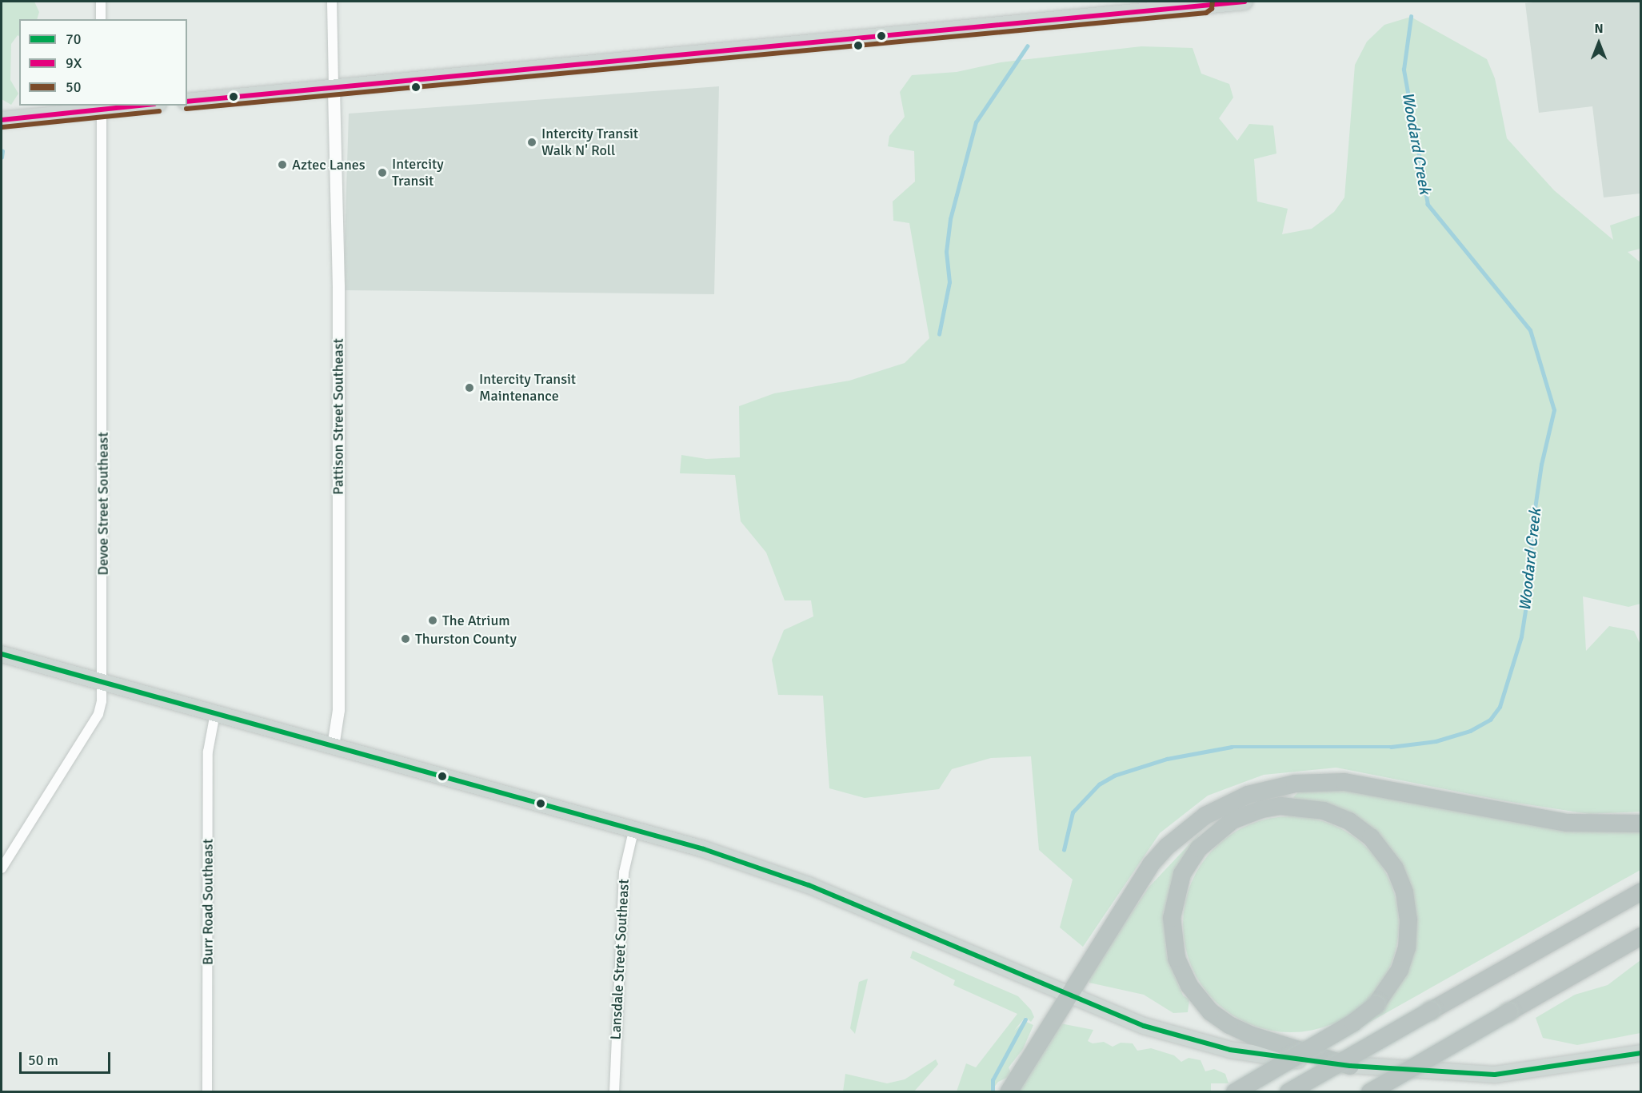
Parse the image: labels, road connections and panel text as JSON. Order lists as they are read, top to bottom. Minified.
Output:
{"streets":{"street":["Pattison Street Southeast","Devoe Street Southeast","Burr Road Southeast","Lansdale Street Southeast"]},"water":["Woodard Creek"],"places":["Intercity Transit Walk N' Roll","Aztec Lanes","Intercity Transit","Intercity Transit Maintenance","The Atrium","Thurston County"],"lines":["transit line 9X","transit line 50","transit line 70"],"legend":["70","9X","50"],"scale_bar":"50 m","north":"top"}
